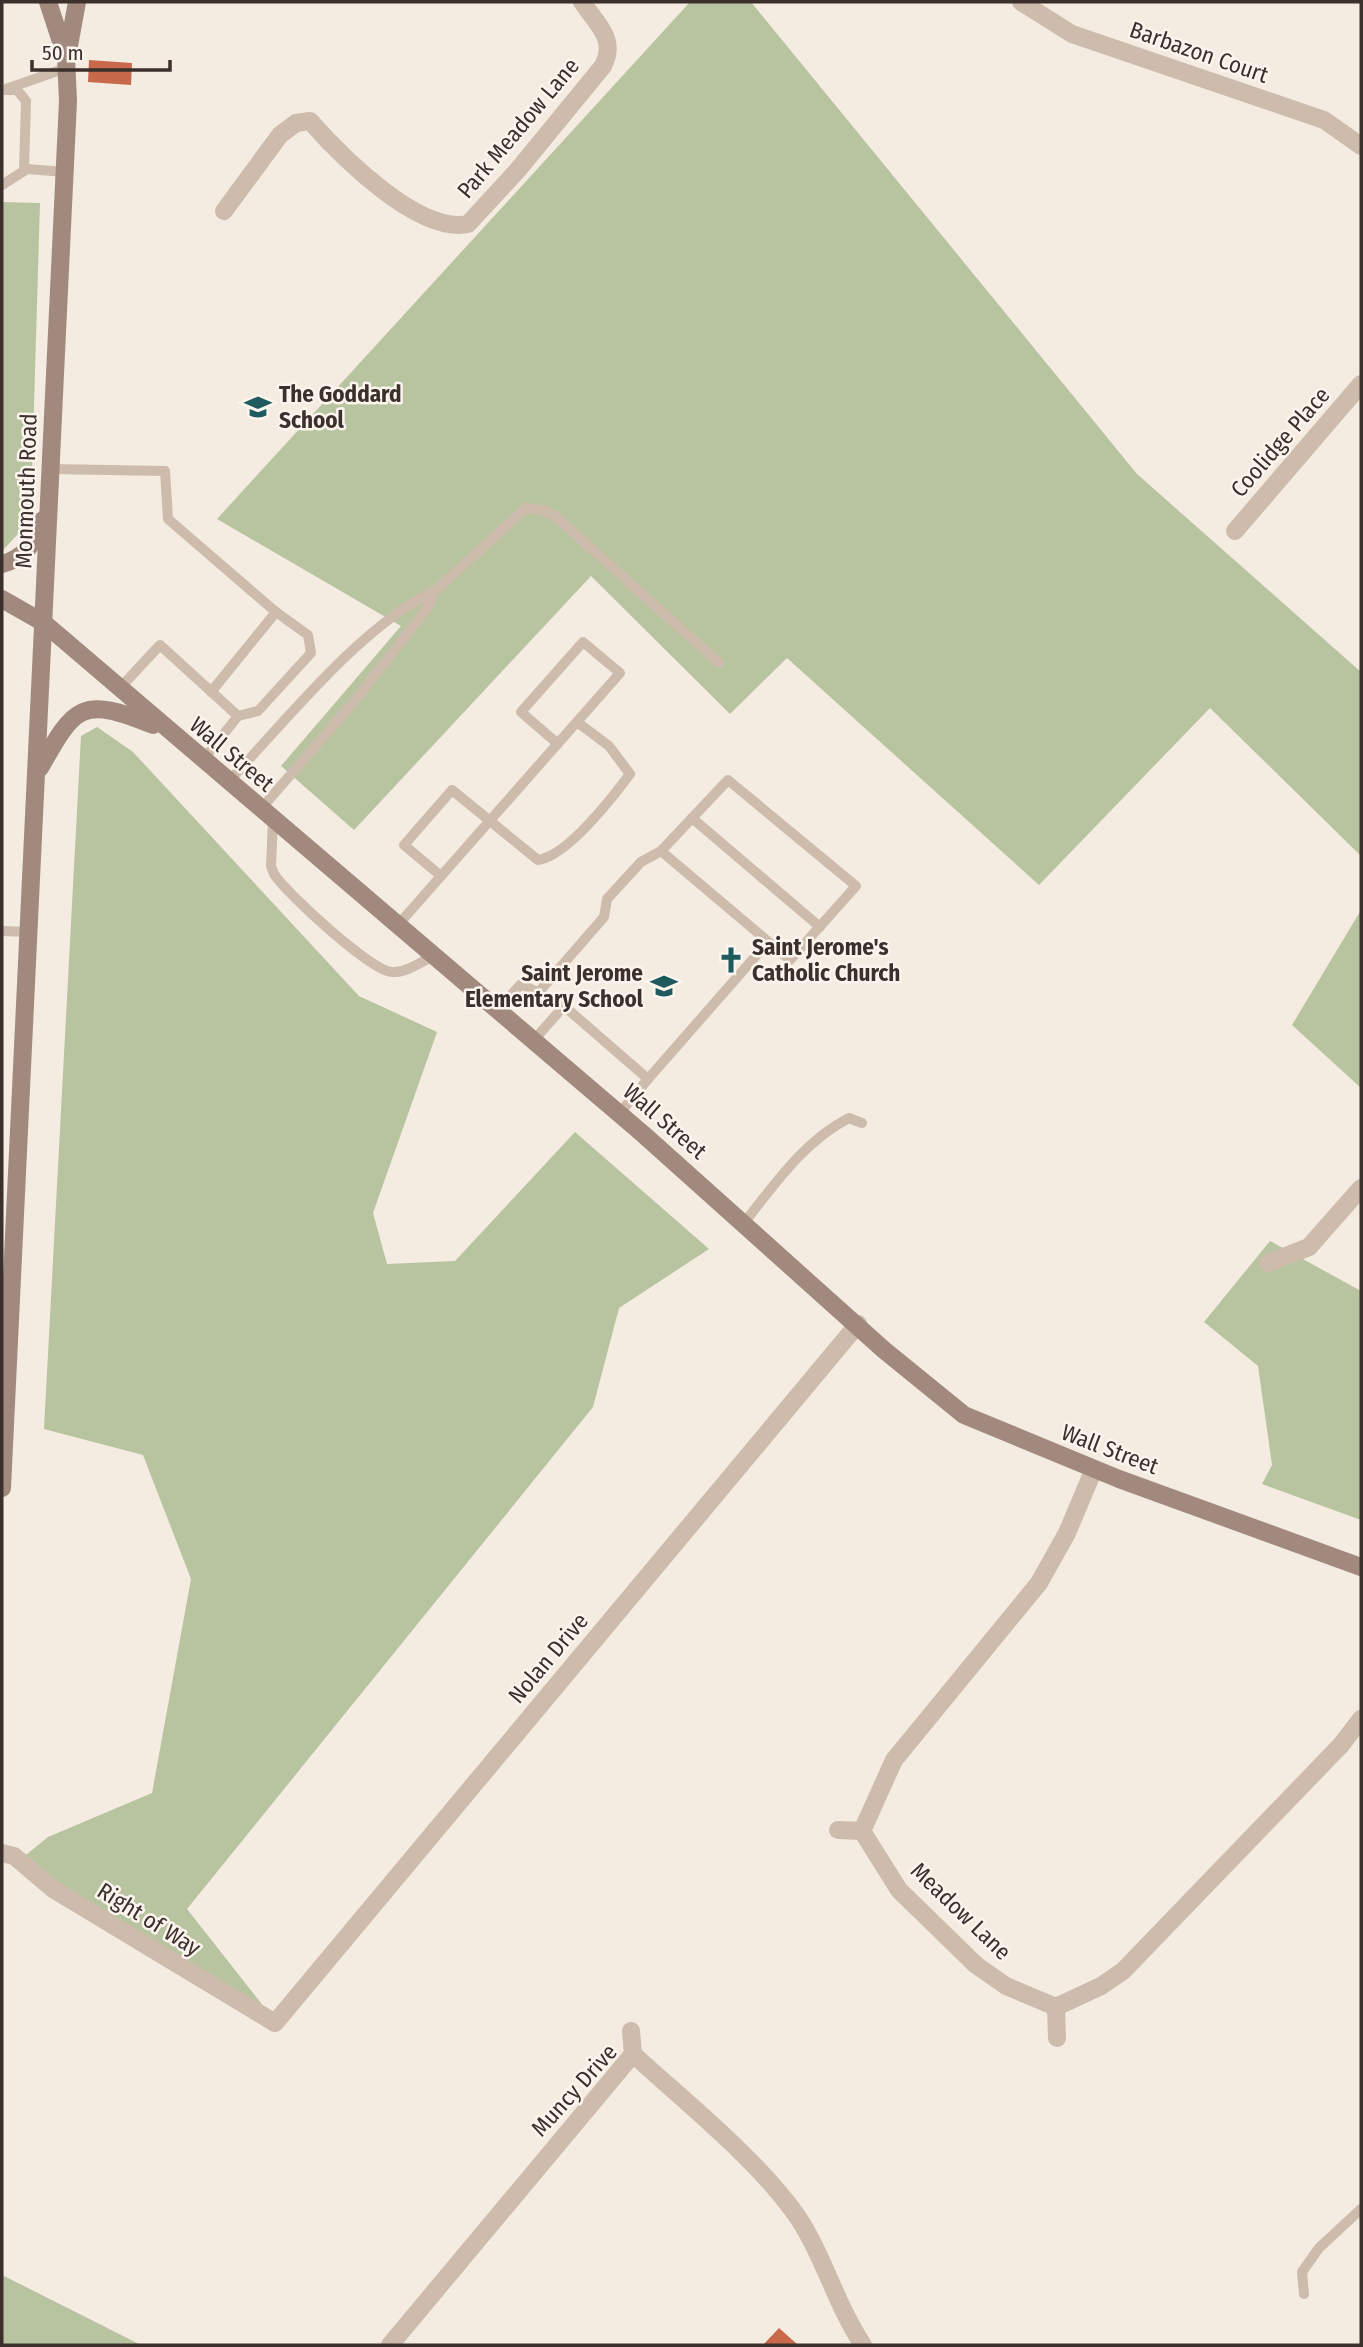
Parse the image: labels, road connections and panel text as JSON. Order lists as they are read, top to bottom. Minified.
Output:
{"streets":{"main road":["Monmouth Road","Wall Street"],"street":["Barbazon Court","Park Meadow Lane","Coolidge Place","Nolan Drive","Meadow Lane","Right of Way","Muncy Drive"]},"crossings":[["Monmouth Road","Wall Street"],["Wall Street","Nolan Drive"],["Nolan Drive","Right of Way"]],"places":{"school or university":["The Goddard School","Saint Jerome Elementary School"],"church":["Saint Jerome's Catholic Church"]},"scale_bar":"50 m"}
